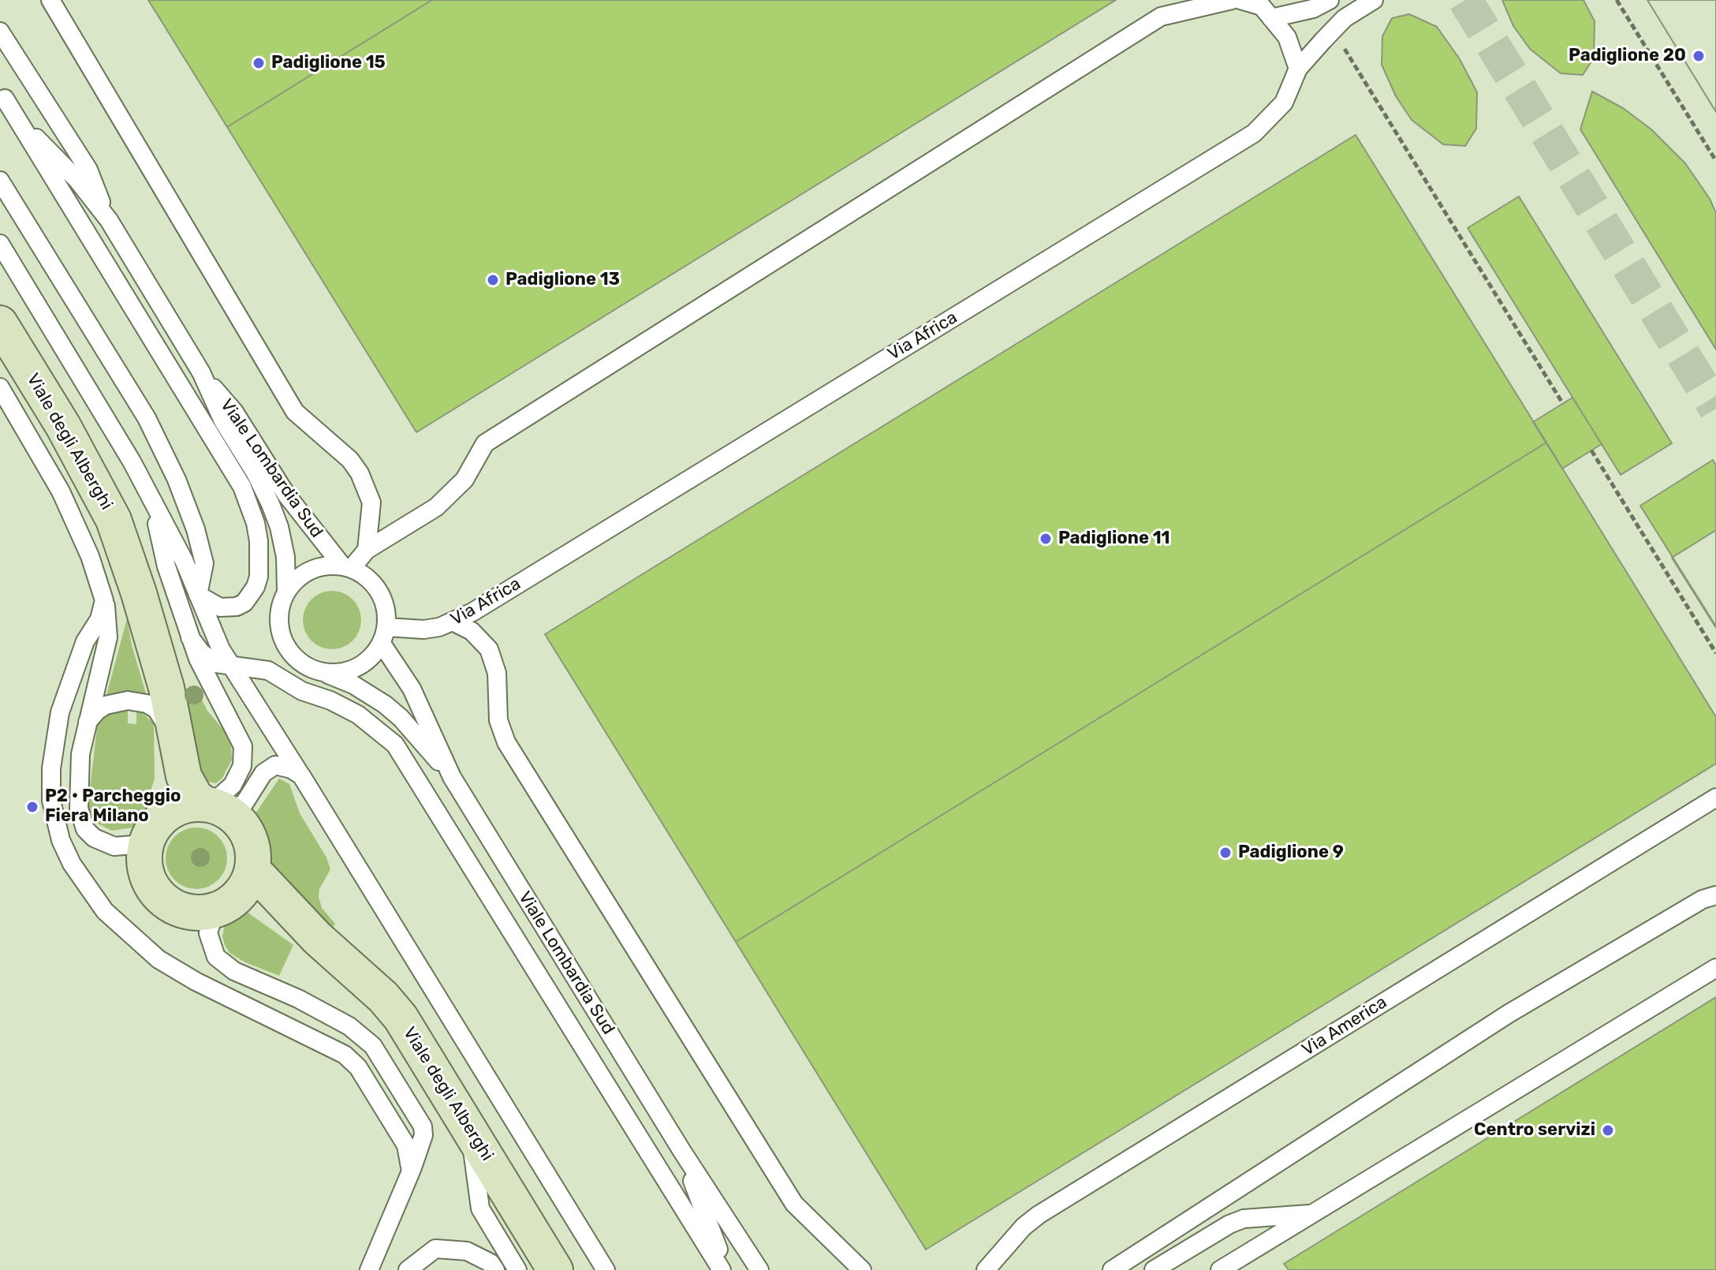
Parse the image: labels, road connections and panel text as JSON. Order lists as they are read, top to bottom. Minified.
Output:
{"streets":{"street":["Viale degli Alberghi"],"lane":["Via Africa","Viale Lombardia Sud","Via America"]},"places":["Padiglione 20","Padiglione 15","Padiglione 13","Padiglione 11","P2 • Parcheggio Fiera Milano","Padiglione 9","Centro servizi"]}
